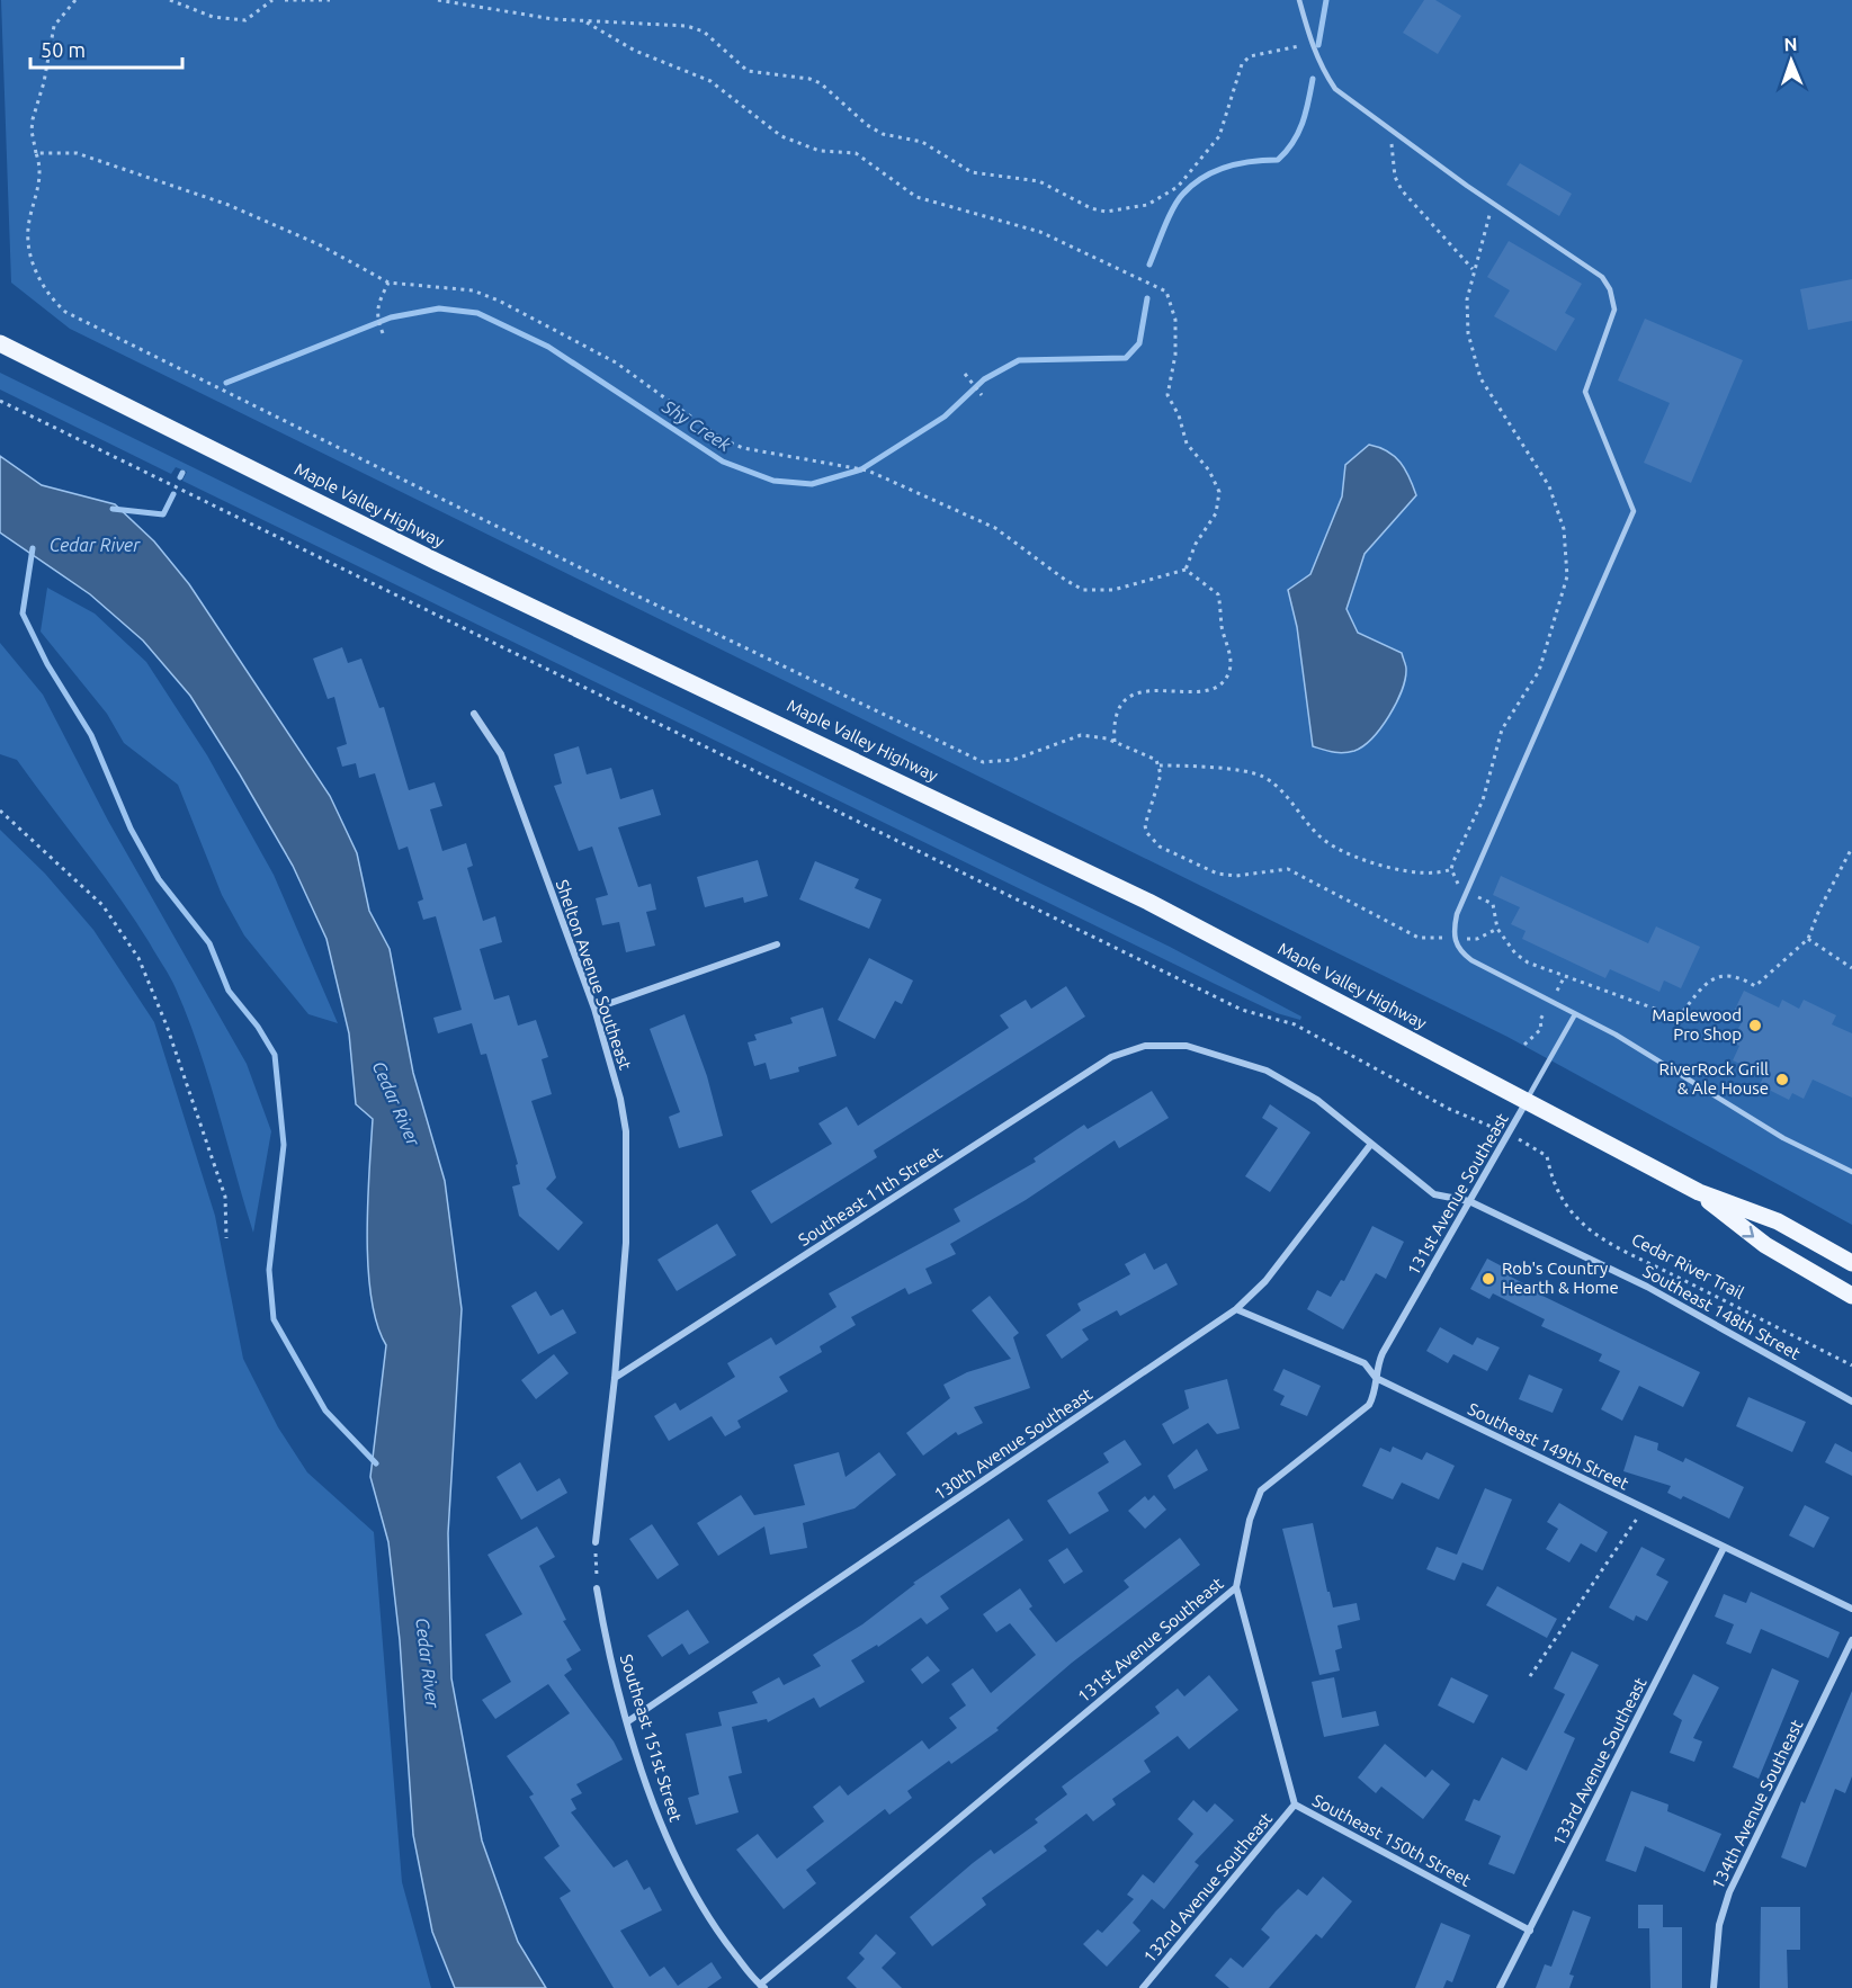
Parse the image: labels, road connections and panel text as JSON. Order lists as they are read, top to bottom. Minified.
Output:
{"streets":{"main road":["Maple Valley Highway"],"street":["Shelton Avenue Southeast","131st Avenue Southeast","Southeast 11th Street","Southeast 148th Street","130th Avenue Southeast","Southeast 149th Street","Southeast 151st Street","133rd Avenue Southeast","134th Avenue Southeast","Southeast 150th Street","132nd Avenue Southeast"],"path":["Cedar River Trail"]},"crossings":[["Maple Valley Highway","131st Avenue Southeast"],["Shelton Avenue Southeast","Southeast 11th Street"],["131st Avenue Southeast","Cedar River Trail"],["131st Avenue Southeast","Southeast 148th Street"],["131st Avenue Southeast","Southeast 149th Street"],["131st Avenue Southeast","Southeast 151st Street"],["131st Avenue Southeast","Southeast 150th Street"],["Southeast 11th Street","Southeast 148th Street"],["Southeast 148th Street","130th Avenue Southeast"],["130th Avenue Southeast","Southeast 149th Street"],["130th Avenue Southeast","Southeast 151st Street"],["Southeast 149th Street","133rd Avenue Southeast"],["133rd Avenue Southeast","Southeast 150th Street"],["Southeast 150th Street","132nd Avenue Southeast"]],"water":["Shy Creek","Cedar River"],"places":["Maplewood Pro Shop","RiverRock Grill & Ale House","Rob's Country Hearth & Home"],"scale_bar":"50 m","north":"top"}
